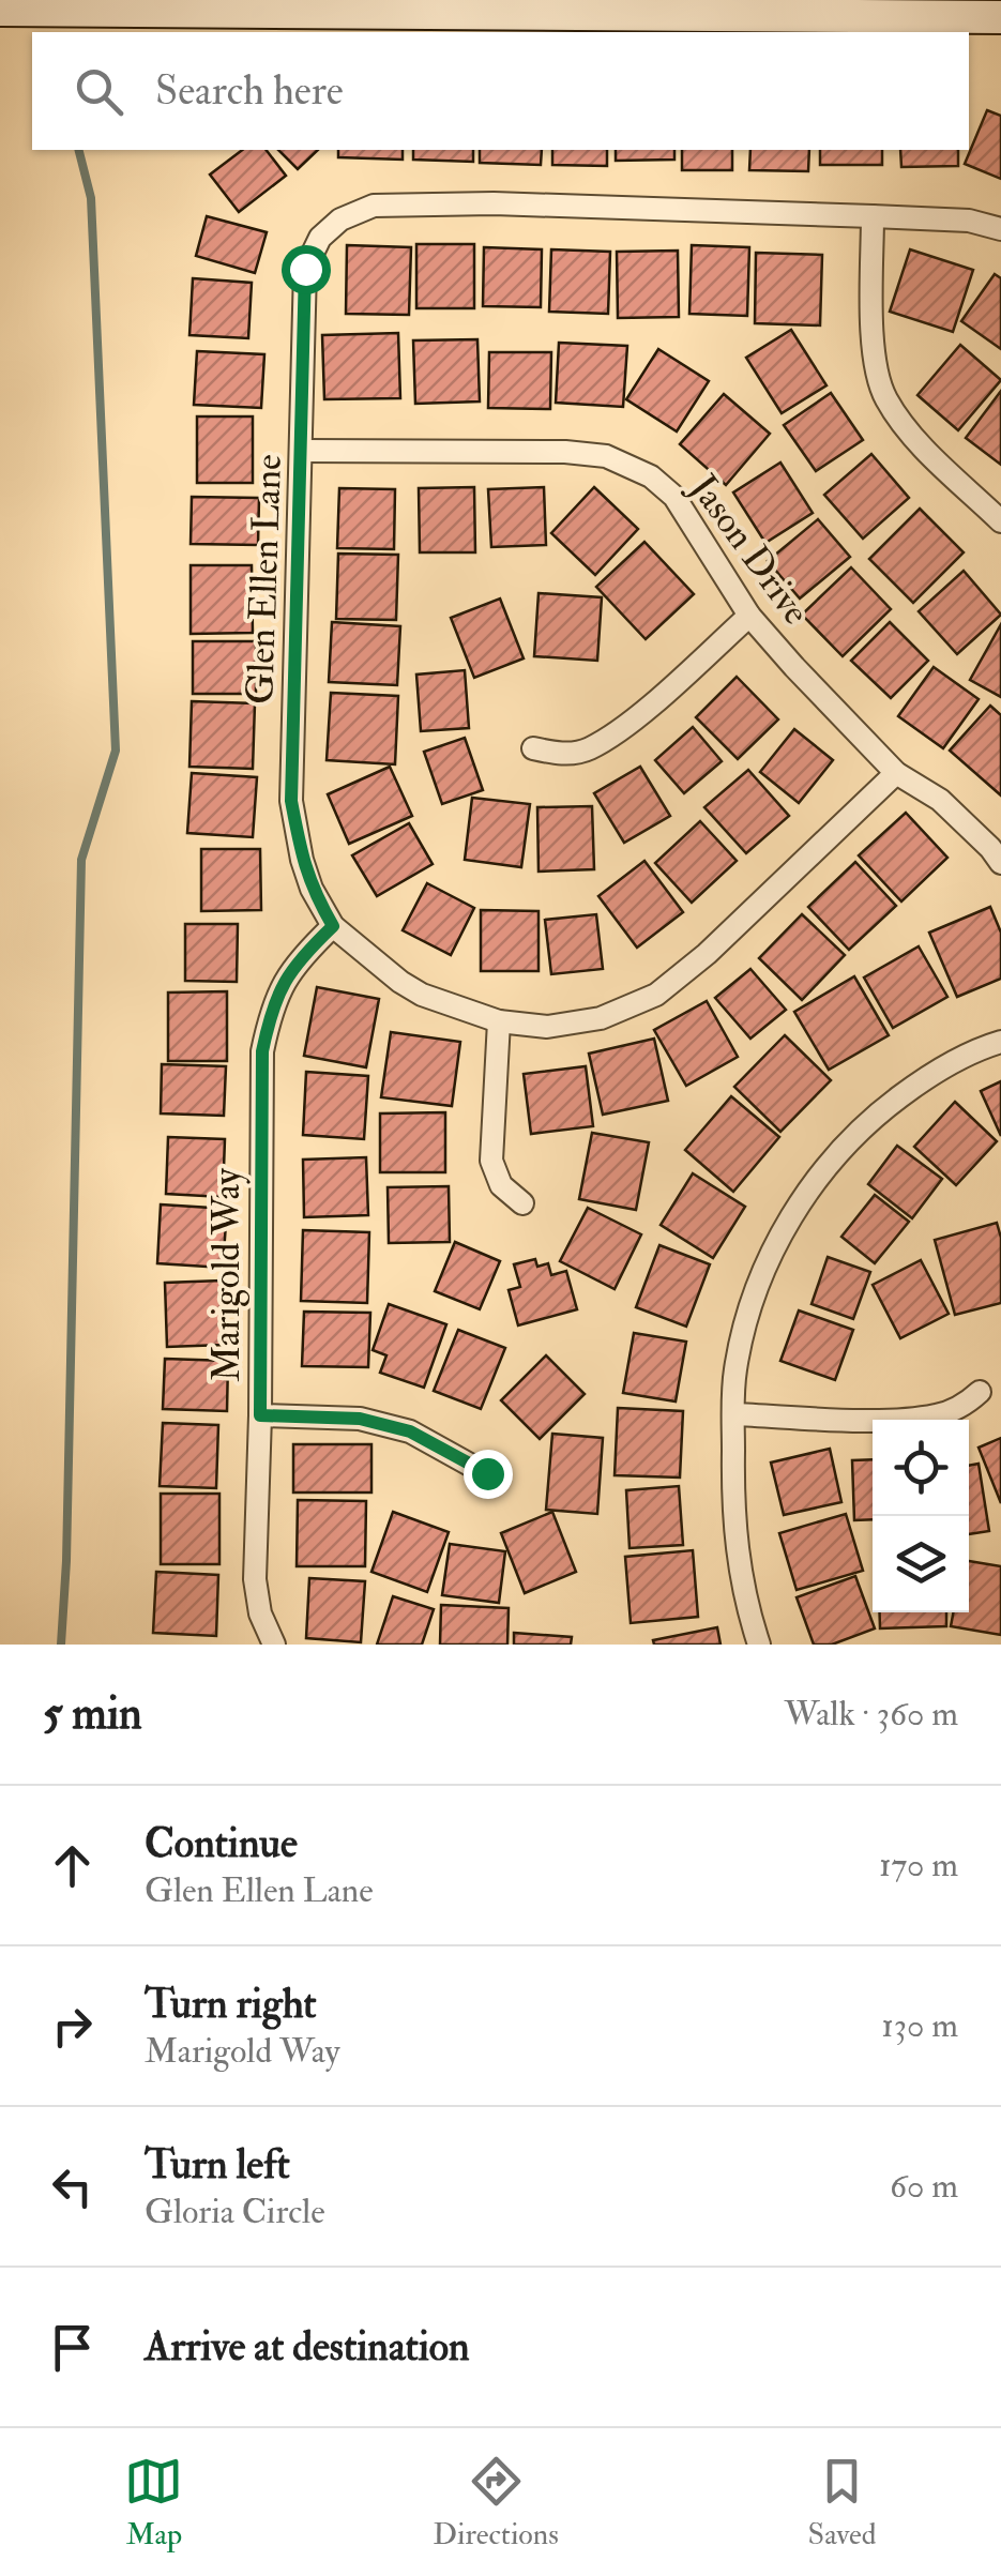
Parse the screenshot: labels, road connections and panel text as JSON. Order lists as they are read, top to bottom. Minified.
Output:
{"streets":{"street":["Jason Drive","Glen Ellen Lane","Marigold Way"]},"crossings":[["Jason Drive","Glen Ellen Lane"],["Glen Ellen Lane","Marigold Way"]],"page":{"search":"Search here","heading":["5 min","Walk · 360 m"],"list":[["Continue","Glen Ellen Lane","170 m"],["Turn right","Marigold Way","130 m"],["Turn left","Gloria Circle","60 m"],"Arrive at destination"],"nav":["Map","Directions","Saved"]}}
